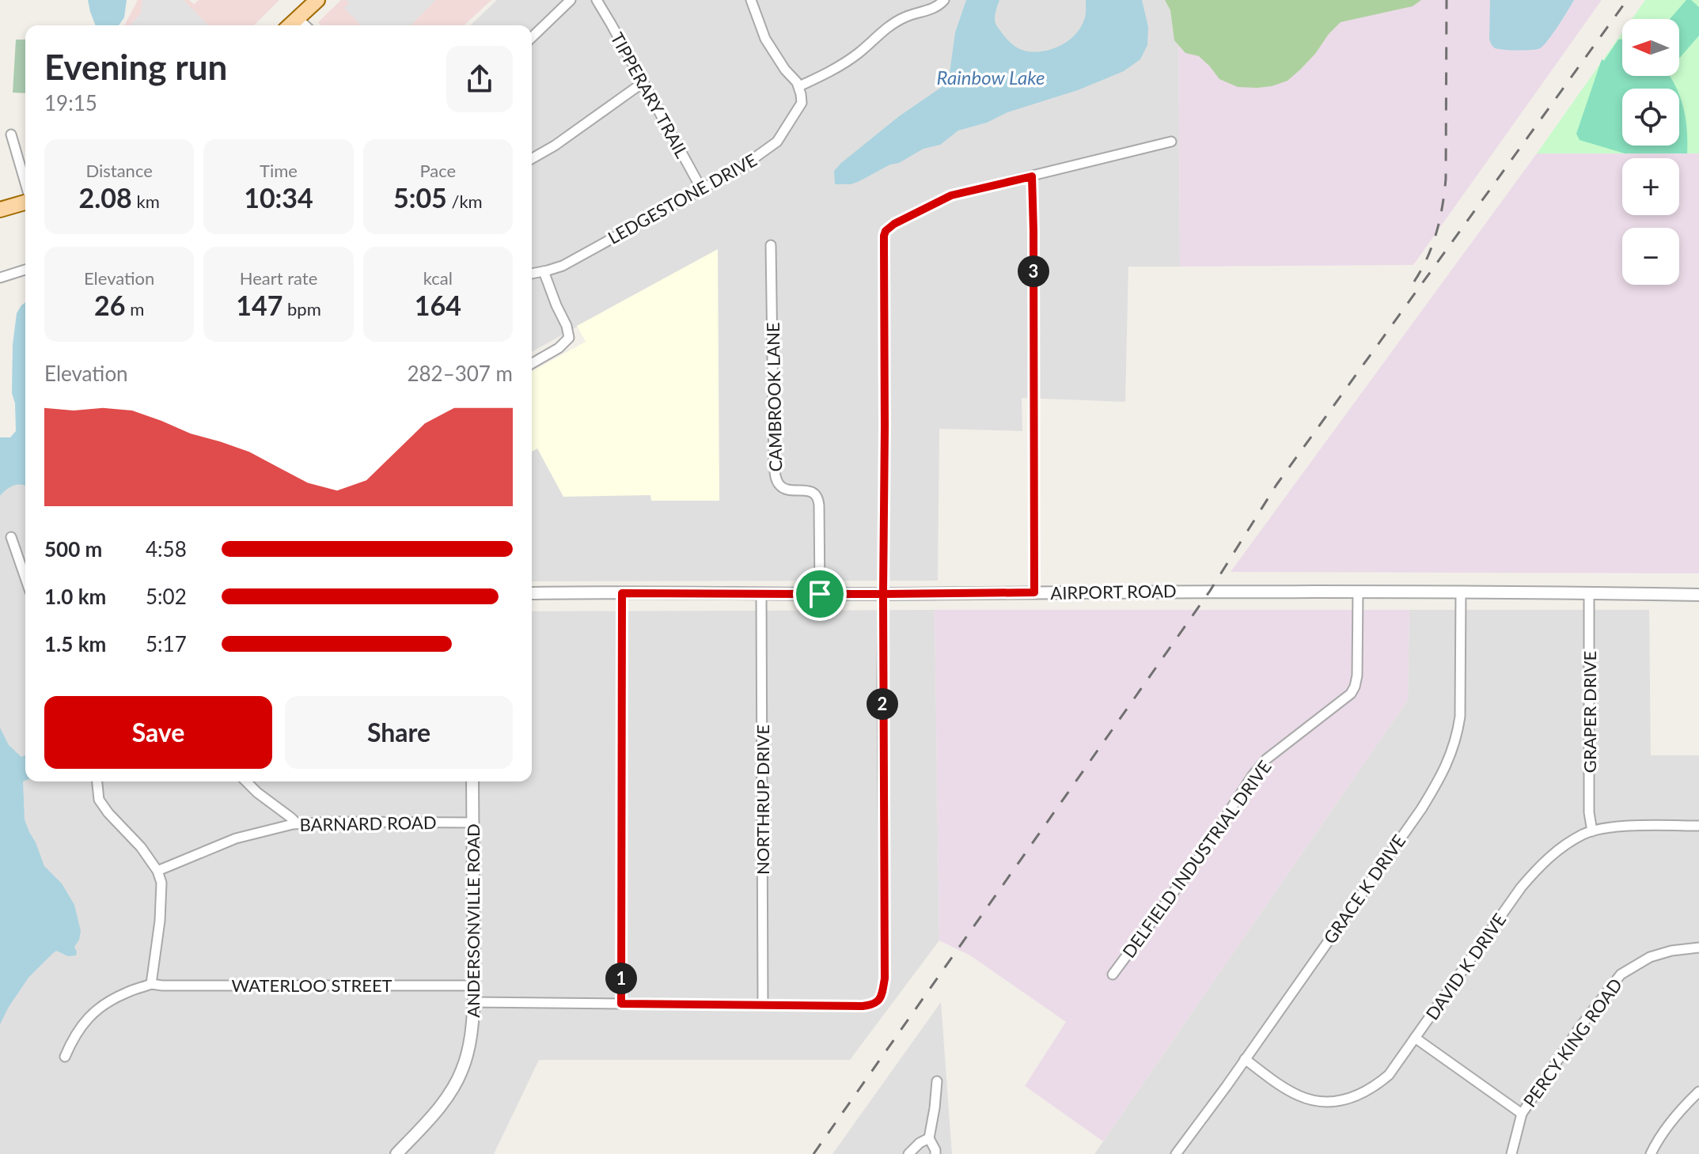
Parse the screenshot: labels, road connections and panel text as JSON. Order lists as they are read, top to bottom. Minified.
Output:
{"streets":{"street":["TIPPERARY TRAIL","LEDGESTONE DRIVE","CAMBROOK LANE","AIRPORT ROAD","GRAPER DRIVE","NORTHRUP DRIVE","BARNARD ROAD","DELFIELD INDUSTRIAL DRIVE","GRACE K DRIVE","ANDERSONVILLE ROAD","DAVID K DRIVE","WATERLOO STREET","PERCY KING ROAD"]},"crossings":[["TIPPERARY TRAIL","LEDGESTONE DRIVE"],["CAMBROOK LANE","AIRPORT ROAD"],["AIRPORT ROAD","GRAPER DRIVE"],["AIRPORT ROAD","NORTHRUP DRIVE"],["AIRPORT ROAD","DELFIELD INDUSTRIAL DRIVE"],["AIRPORT ROAD","GRACE K DRIVE"],["GRAPER DRIVE","DAVID K DRIVE"],["BARNARD ROAD","ANDERSONVILLE ROAD"],["GRACE K DRIVE","DAVID K DRIVE"],["ANDERSONVILLE ROAD","WATERLOO STREET"]],"water":["Rainbow Lake"],"north":"left","page":{"map_buttons":["+","−"],"heading":["Evening run","19:15"],"stats":[["Distance","2.08 km"],["Time","10:34"],["Pace","5:05 /km"],["Elevation","26 m"],["Heart rate","147 bpm"],["kcal","164"]],"pins":["3","2","1"],"chart":["Elevation","282–307 m"],"list":[{"name":"500 m","note":"4:58"},{"name":"1.0 km","note":"5:02"},{"name":"1.5 km","note":"5:17"}],"buttons":["Save","Share"]}}
